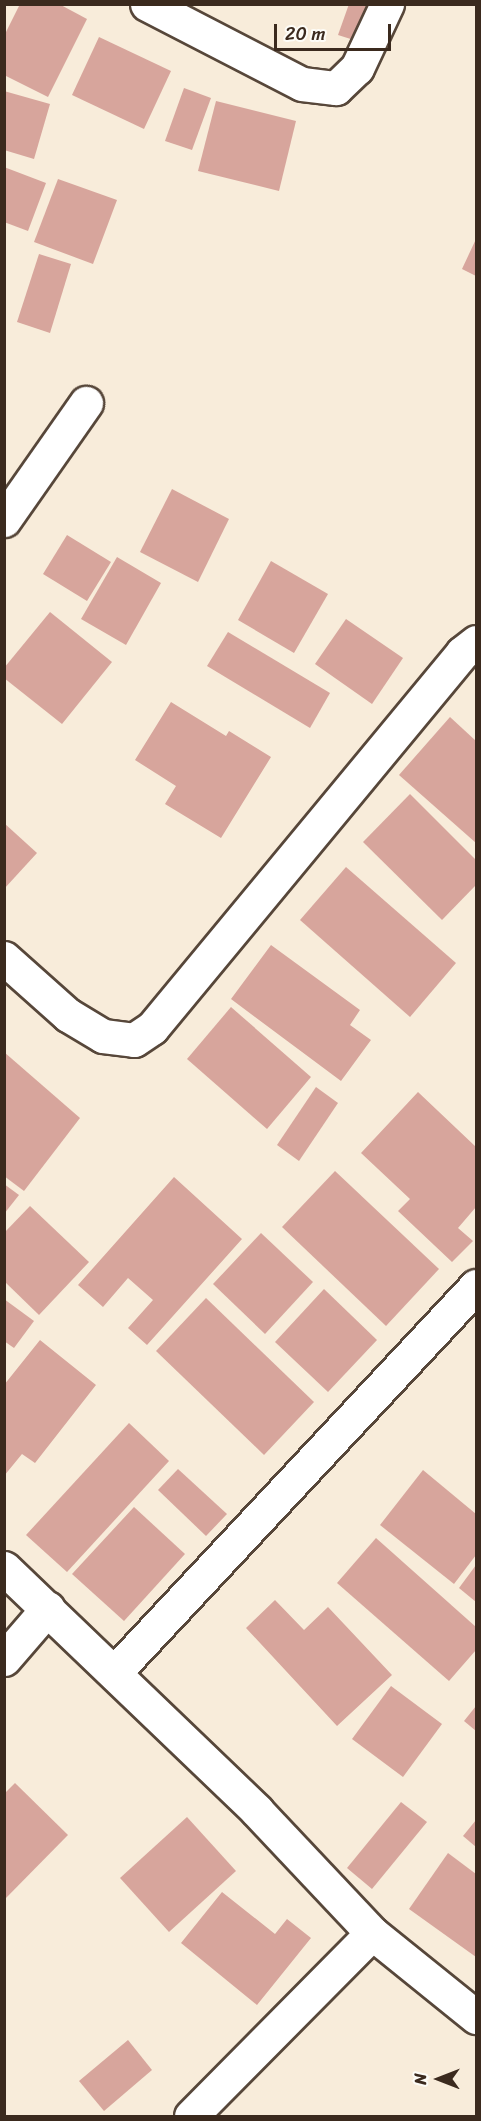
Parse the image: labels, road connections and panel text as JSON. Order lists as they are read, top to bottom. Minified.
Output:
{"scale_bar":"20 m","north":"left"}
